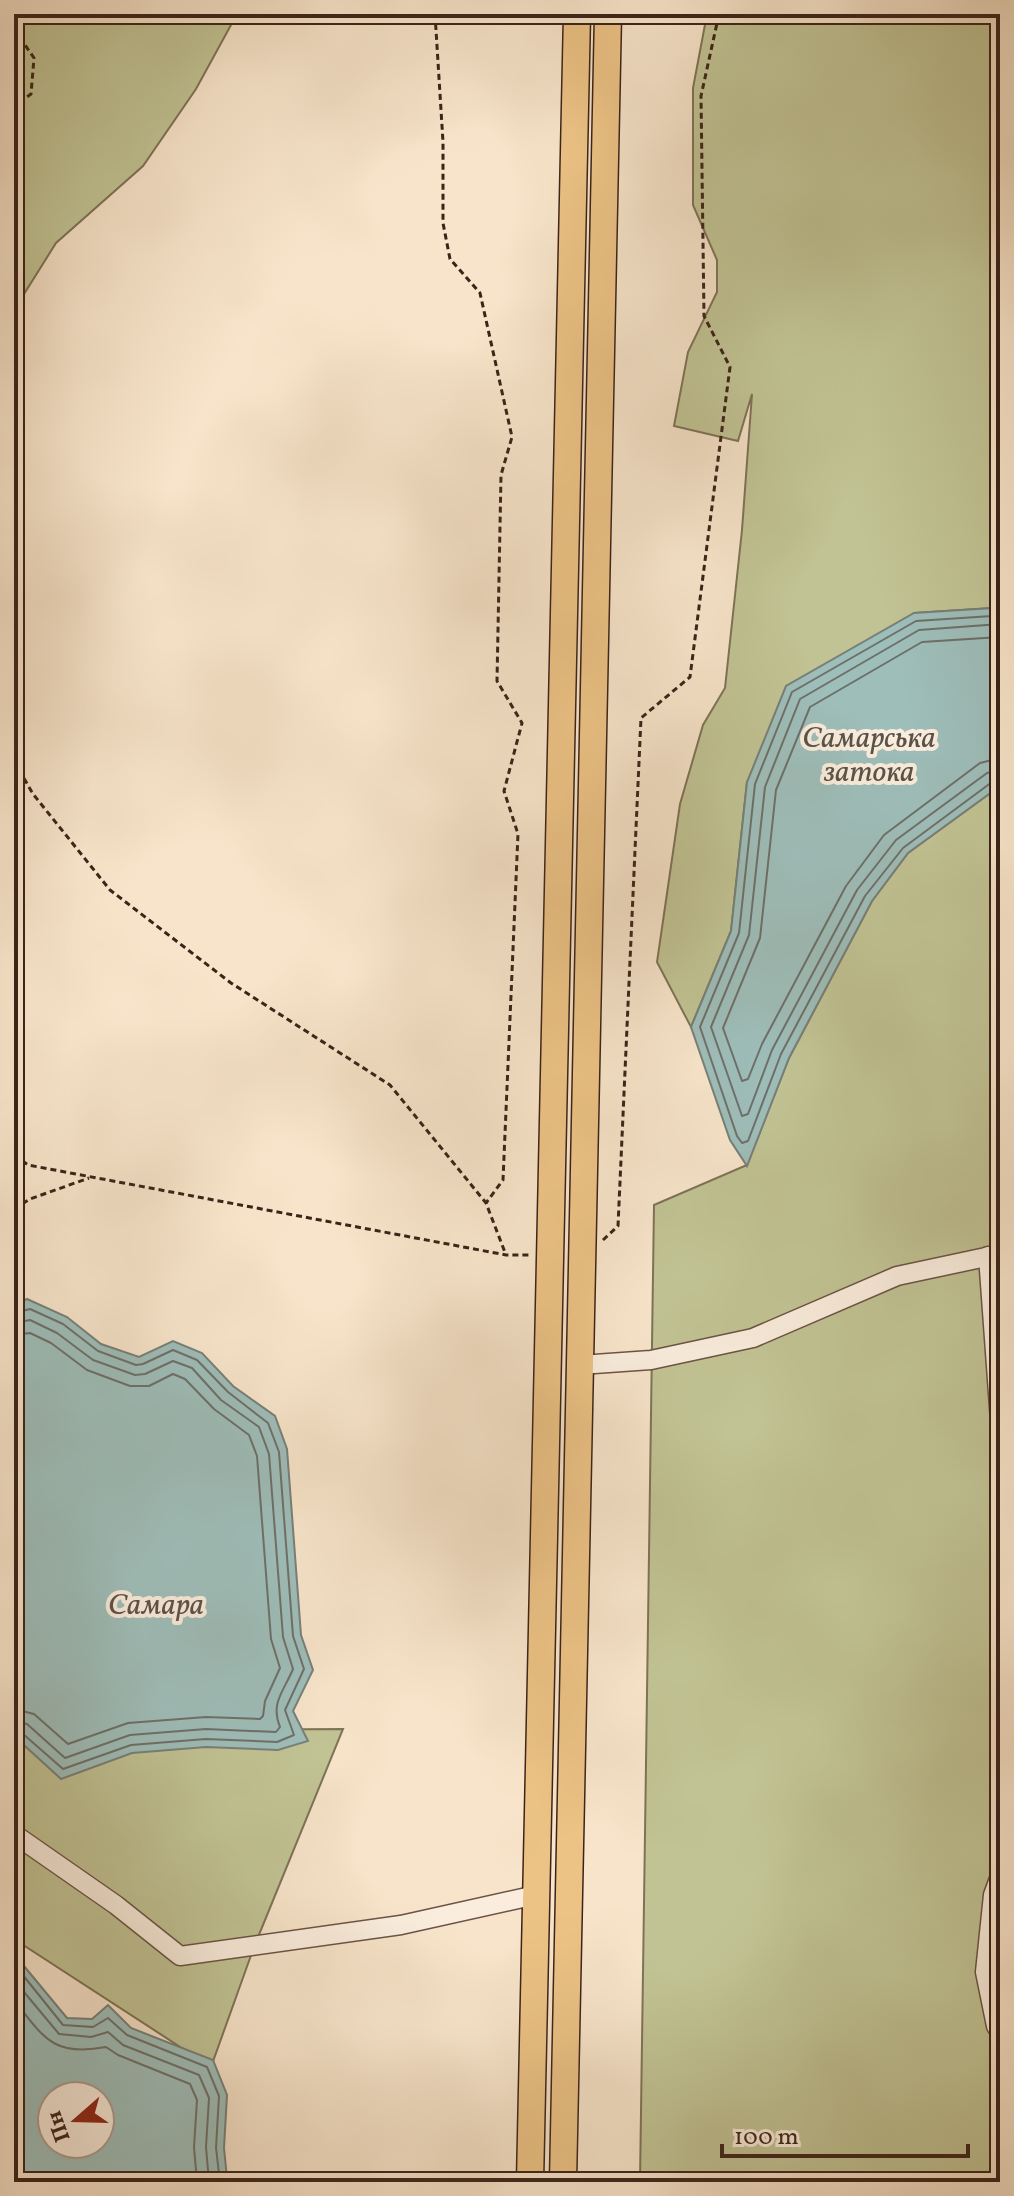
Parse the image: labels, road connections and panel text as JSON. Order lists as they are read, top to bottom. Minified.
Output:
{"water":["Самарська затока","Самара"],"scale_bar":"100 m","north":"left"}
